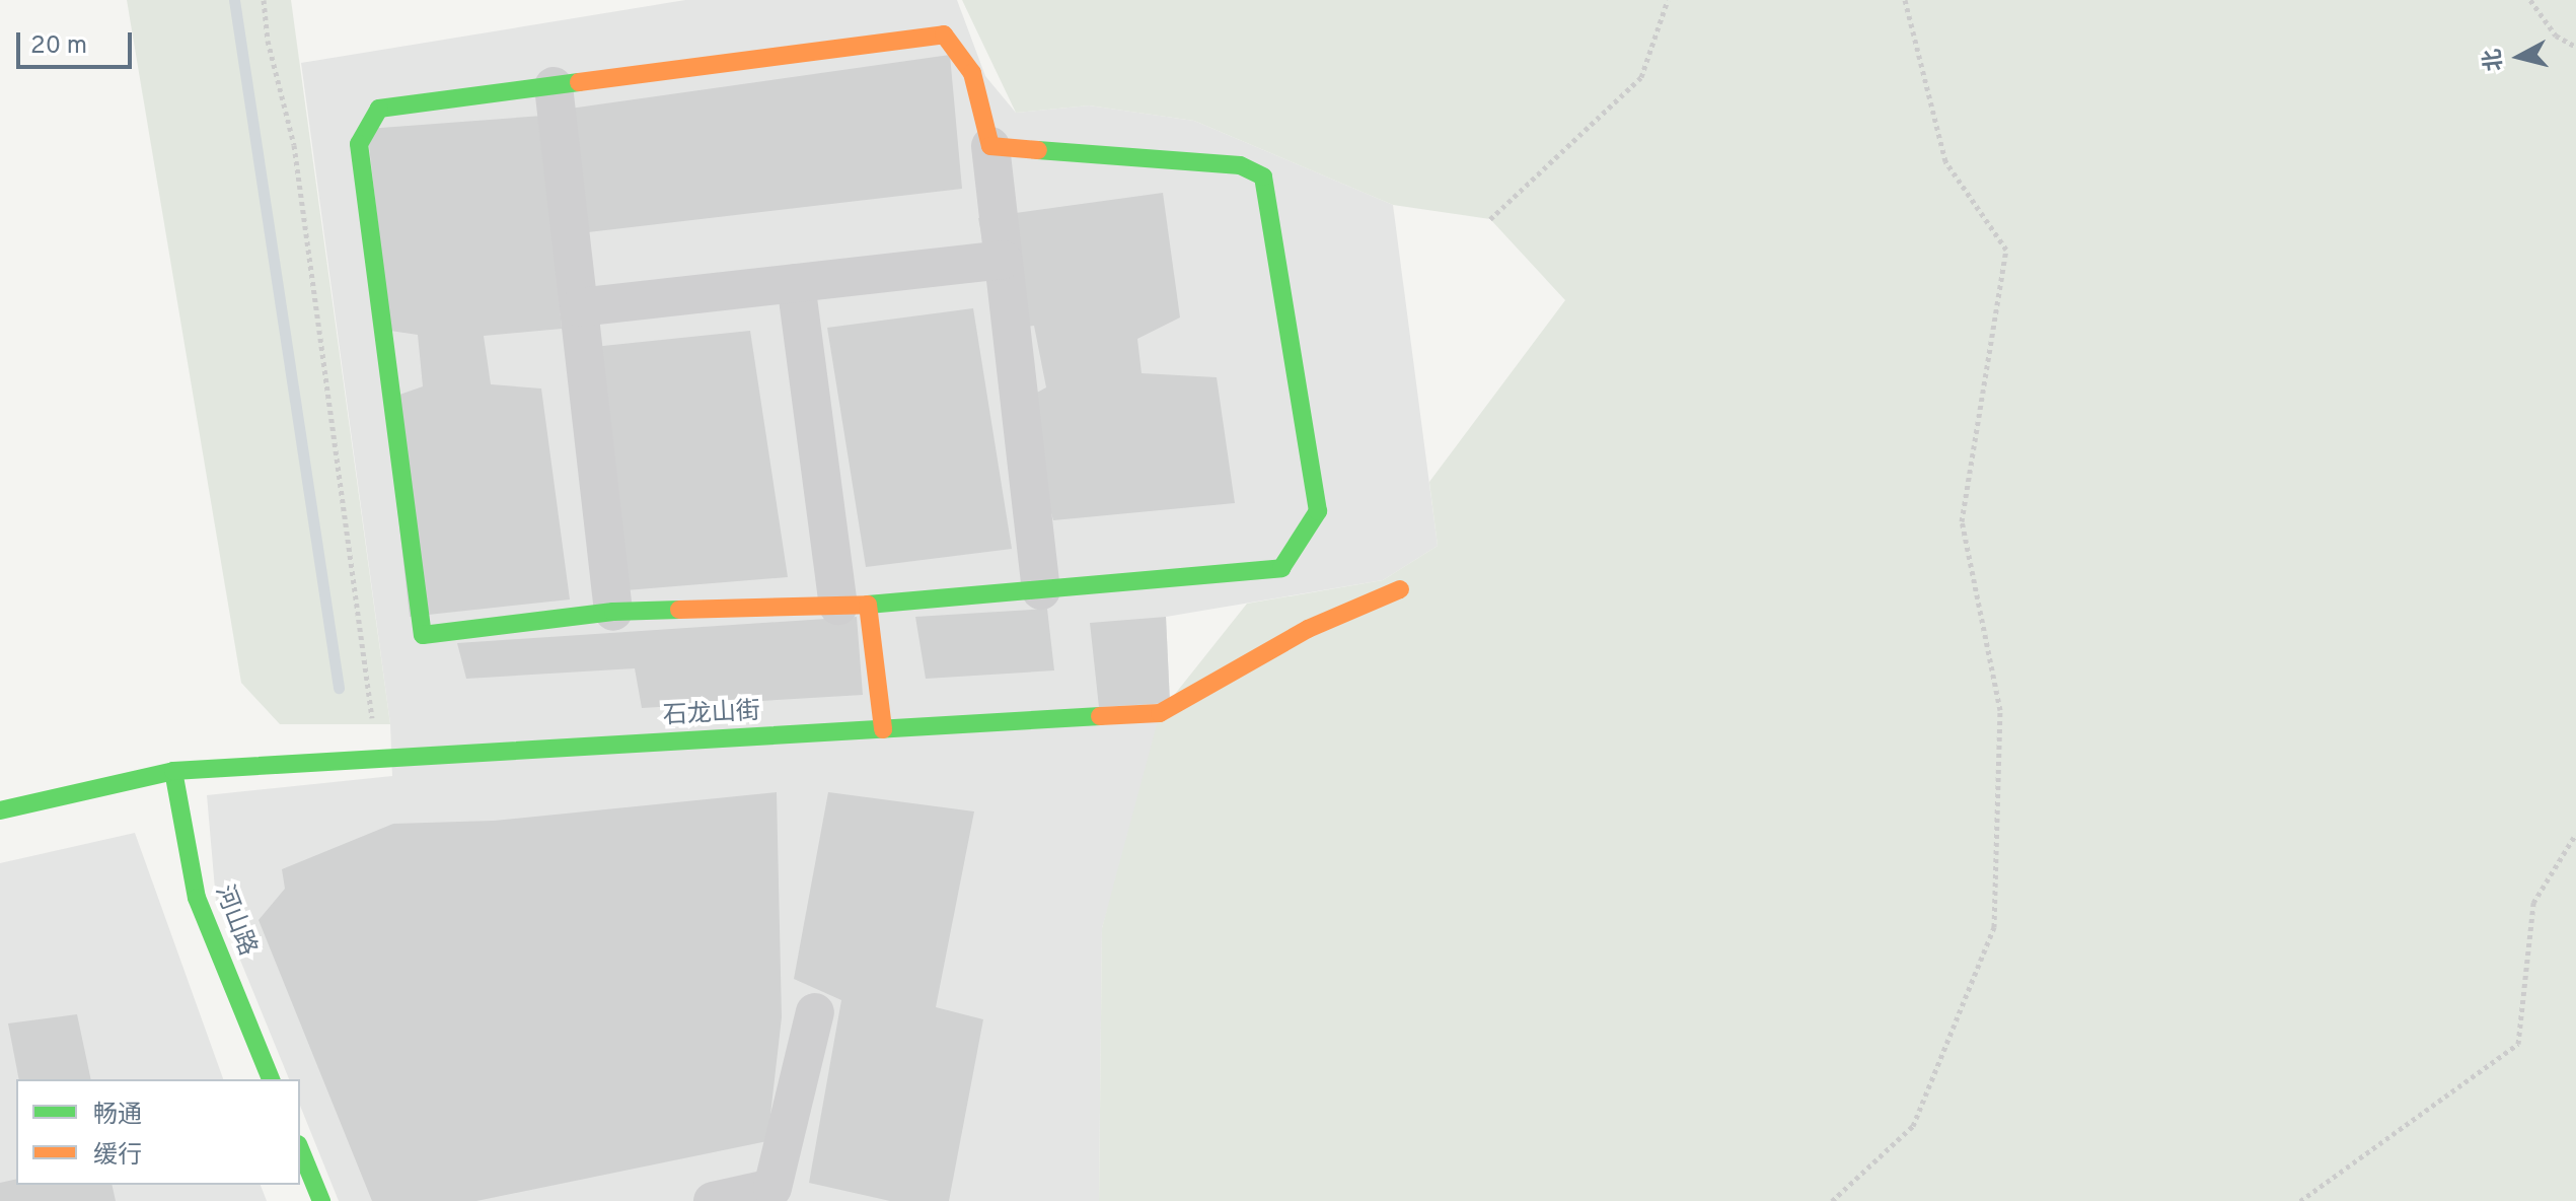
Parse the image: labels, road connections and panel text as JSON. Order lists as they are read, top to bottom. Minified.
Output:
{"streets":{"street":["石龙山街","河山路"]},"crossings":[["石龙山街","河山路"]],"legend":["畅通","缓行"],"scale_bar":"20 m","north":"left"}
